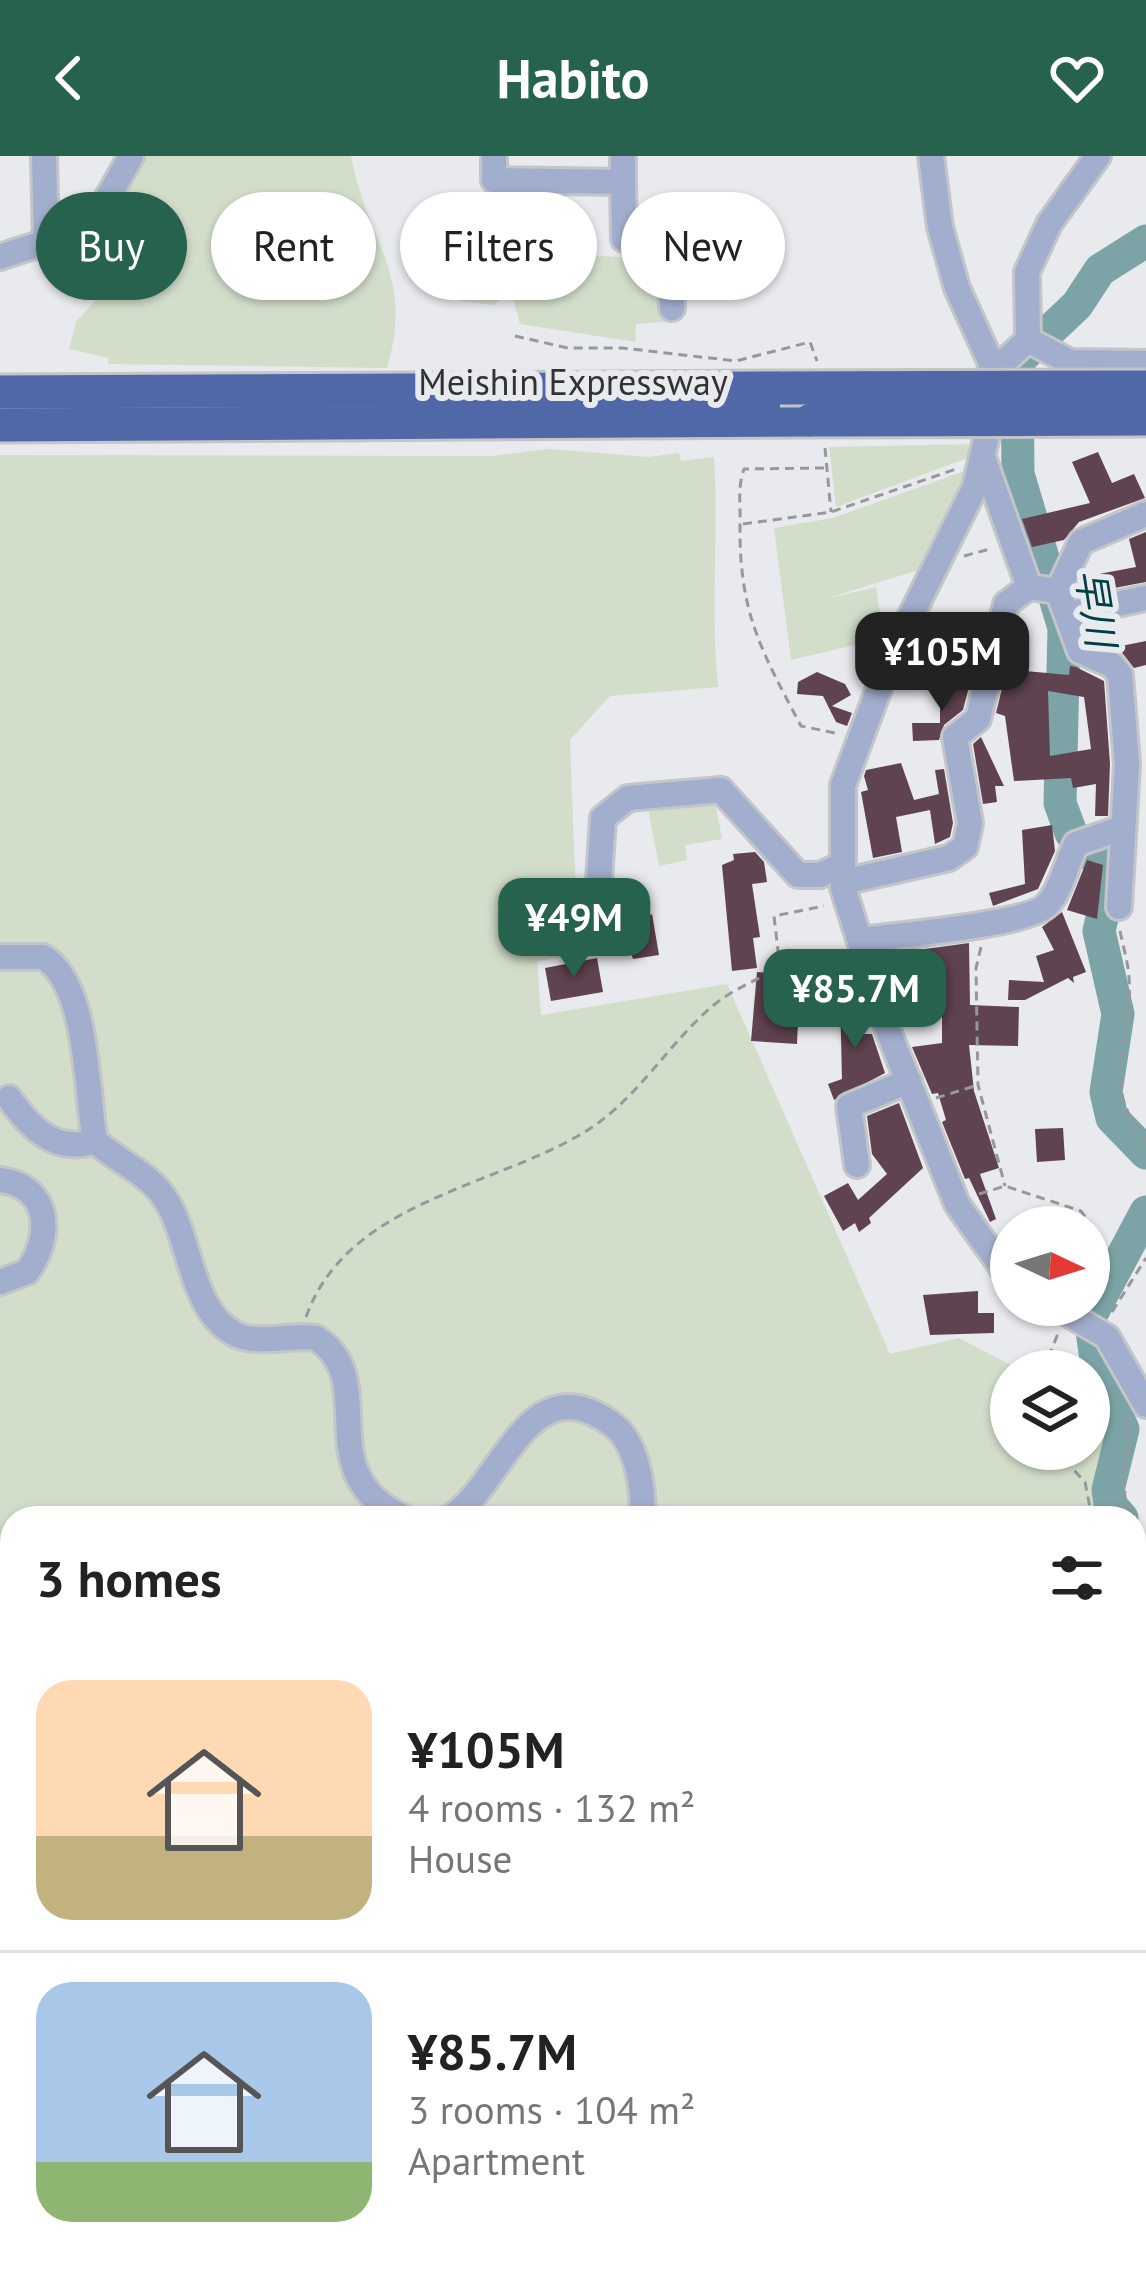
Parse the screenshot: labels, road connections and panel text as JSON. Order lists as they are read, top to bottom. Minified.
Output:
{"streets":{"highway":["Meishin Expressway"]},"water":["早川"],"north":"right","page":{"header":"Habito","chip":["Buy","Rent","Filters","New"],"price":["¥105M","¥49M","¥85.7M"],"heading":"3 homes","list":[{"name":"¥105M","note":"4 rooms · 132 m² · House"},{"name":"¥85.7M","note":"3 rooms · 104 m² · Apartment"}]}}
